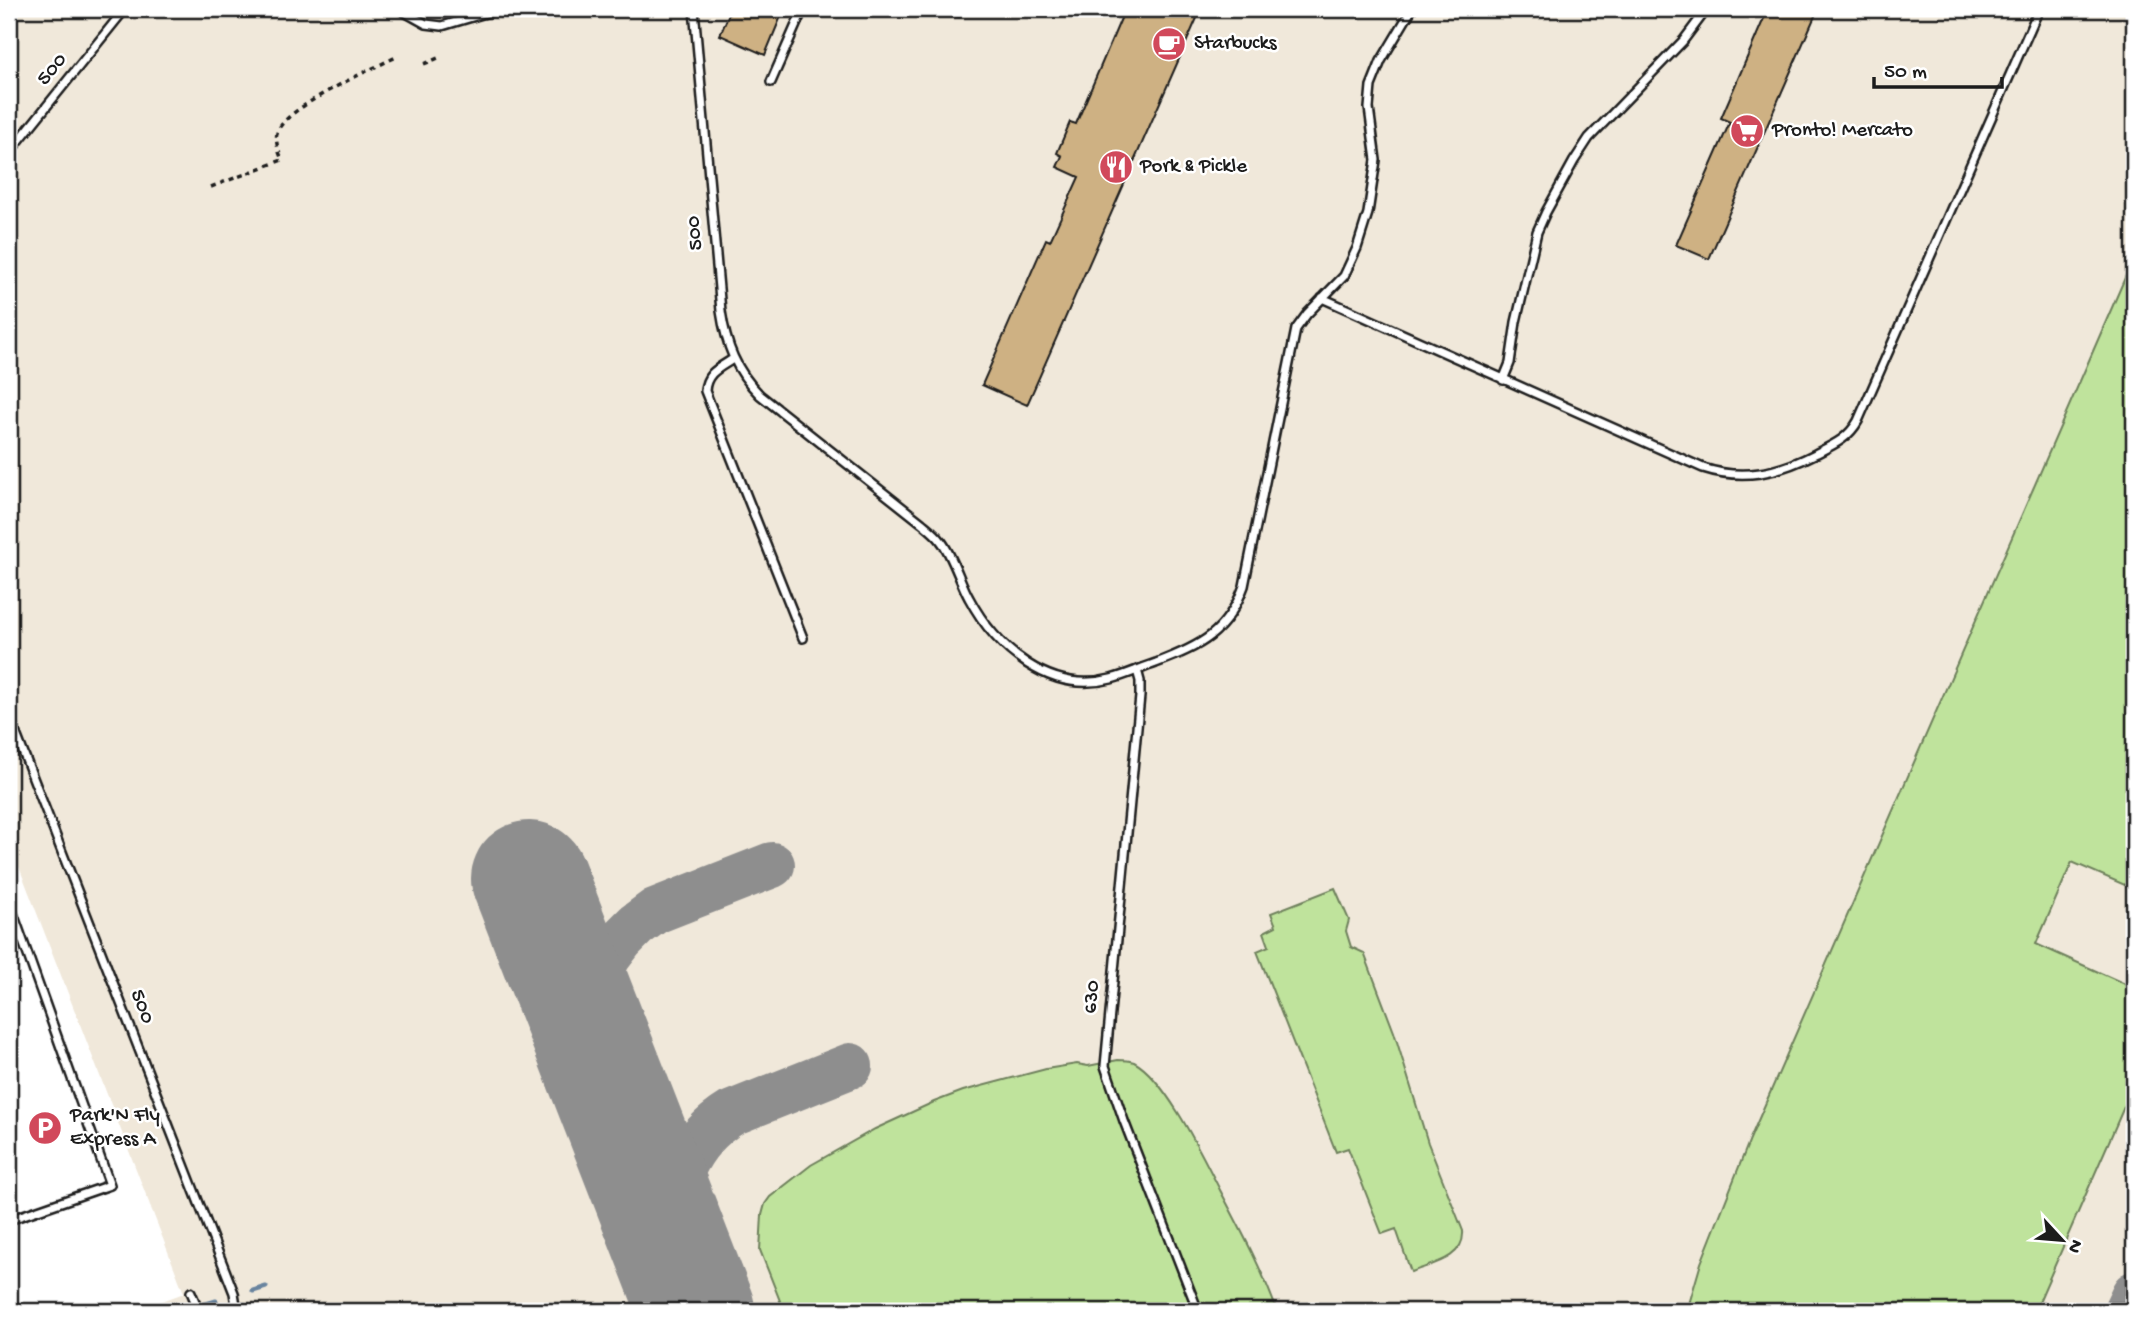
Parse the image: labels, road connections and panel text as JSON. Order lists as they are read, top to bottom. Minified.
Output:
{"streets":{"lane":["500","630"]},"crossings":[["500","630"]],"places":{"cafe":["Starbucks"],"supermarket":["Pronto! Mercato"],"restaurant":["Pork & Pickle"],"parking":["Park'N Fly Express A"]},"scale_bar":"50 m","north":"bottom right"}
